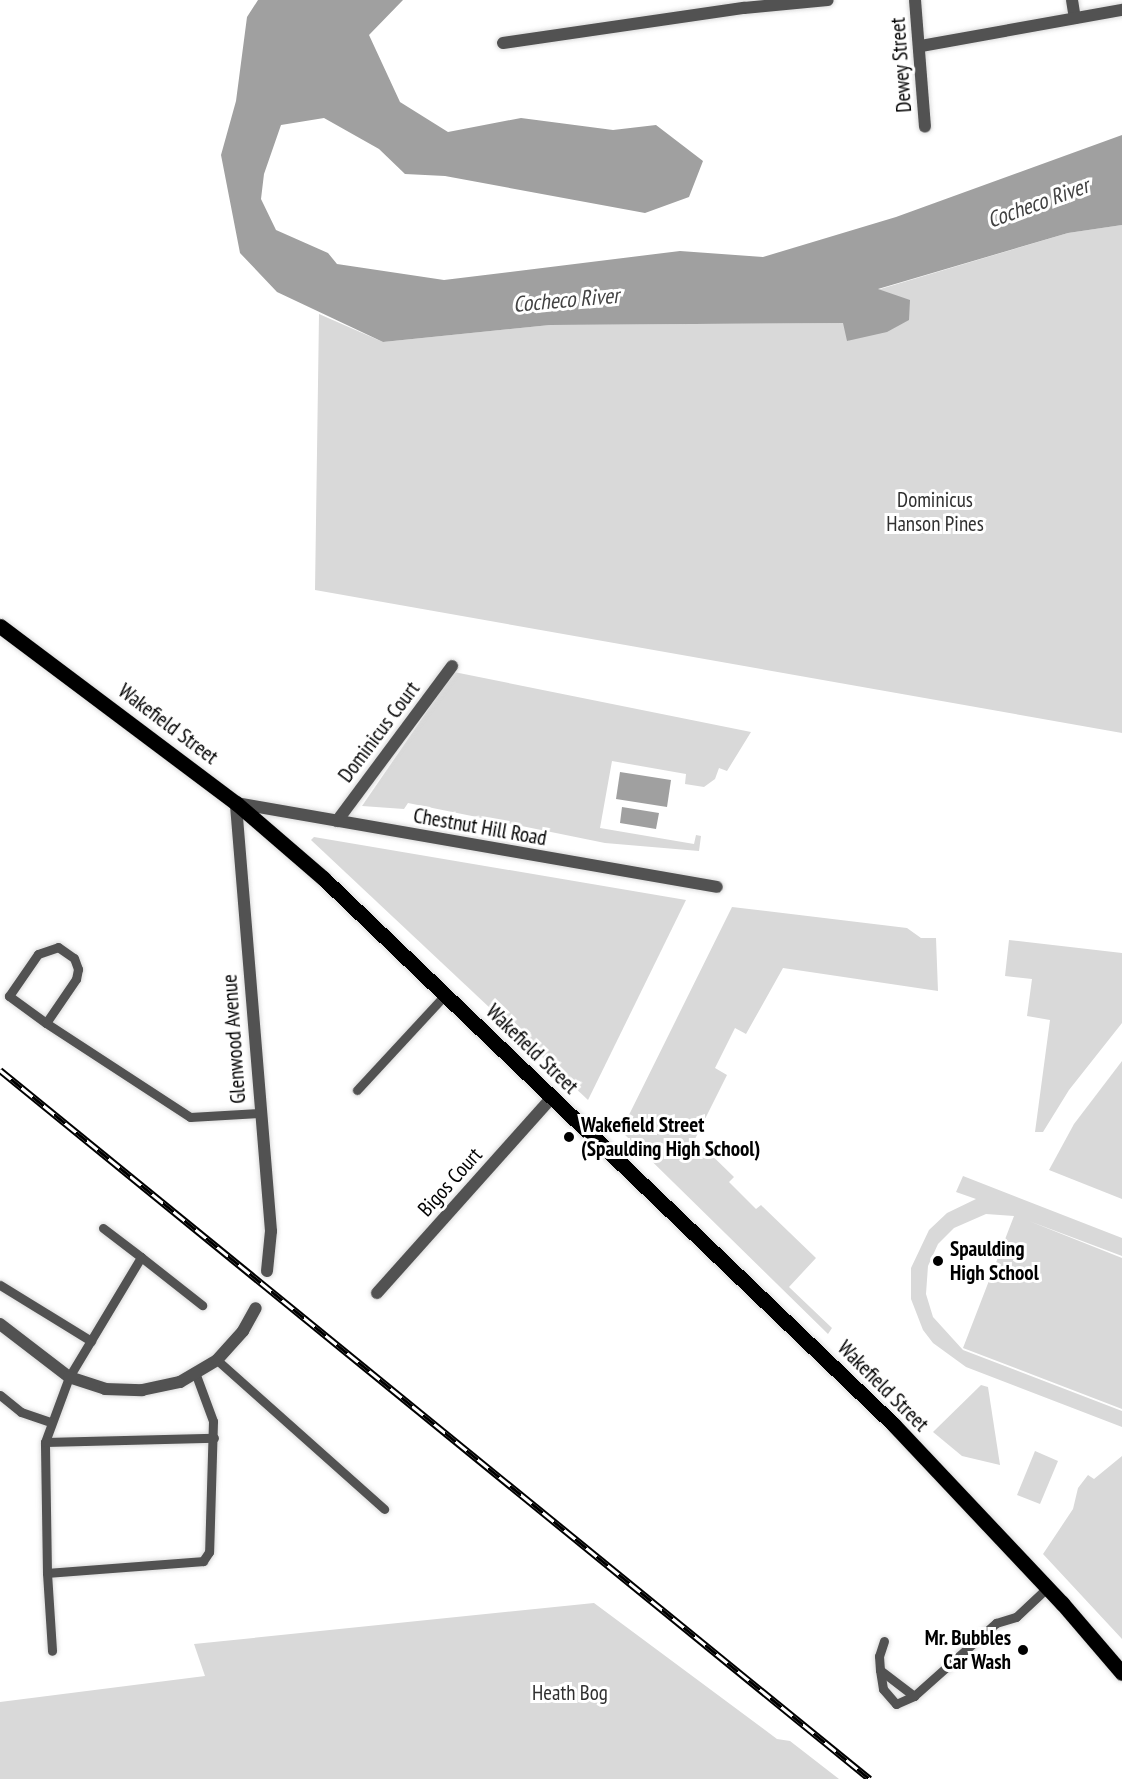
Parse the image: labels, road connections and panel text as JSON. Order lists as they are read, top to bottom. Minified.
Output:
{"streets":{"main road":["Wakefield Street"],"street":["Dewey Street","Dominicus Court","Chestnut Hill Road","Glenwood Avenue","Bigos Court"]},"crossings":[["Wakefield Street","Chestnut Hill Road"],["Wakefield Street","Glenwood Avenue"],["Wakefield Street","Bigos Court"],["Dominicus Court","Chestnut Hill Road"],["Chestnut Hill Road","Glenwood Avenue"]],"water":["Cocheco River"],"parks":["Dominicus Hanson Pines","Heath Bog"],"places":["Wakefield Street (Spaulding High School)","Spaulding High School","Mr. Bubbles Car Wash"]}
